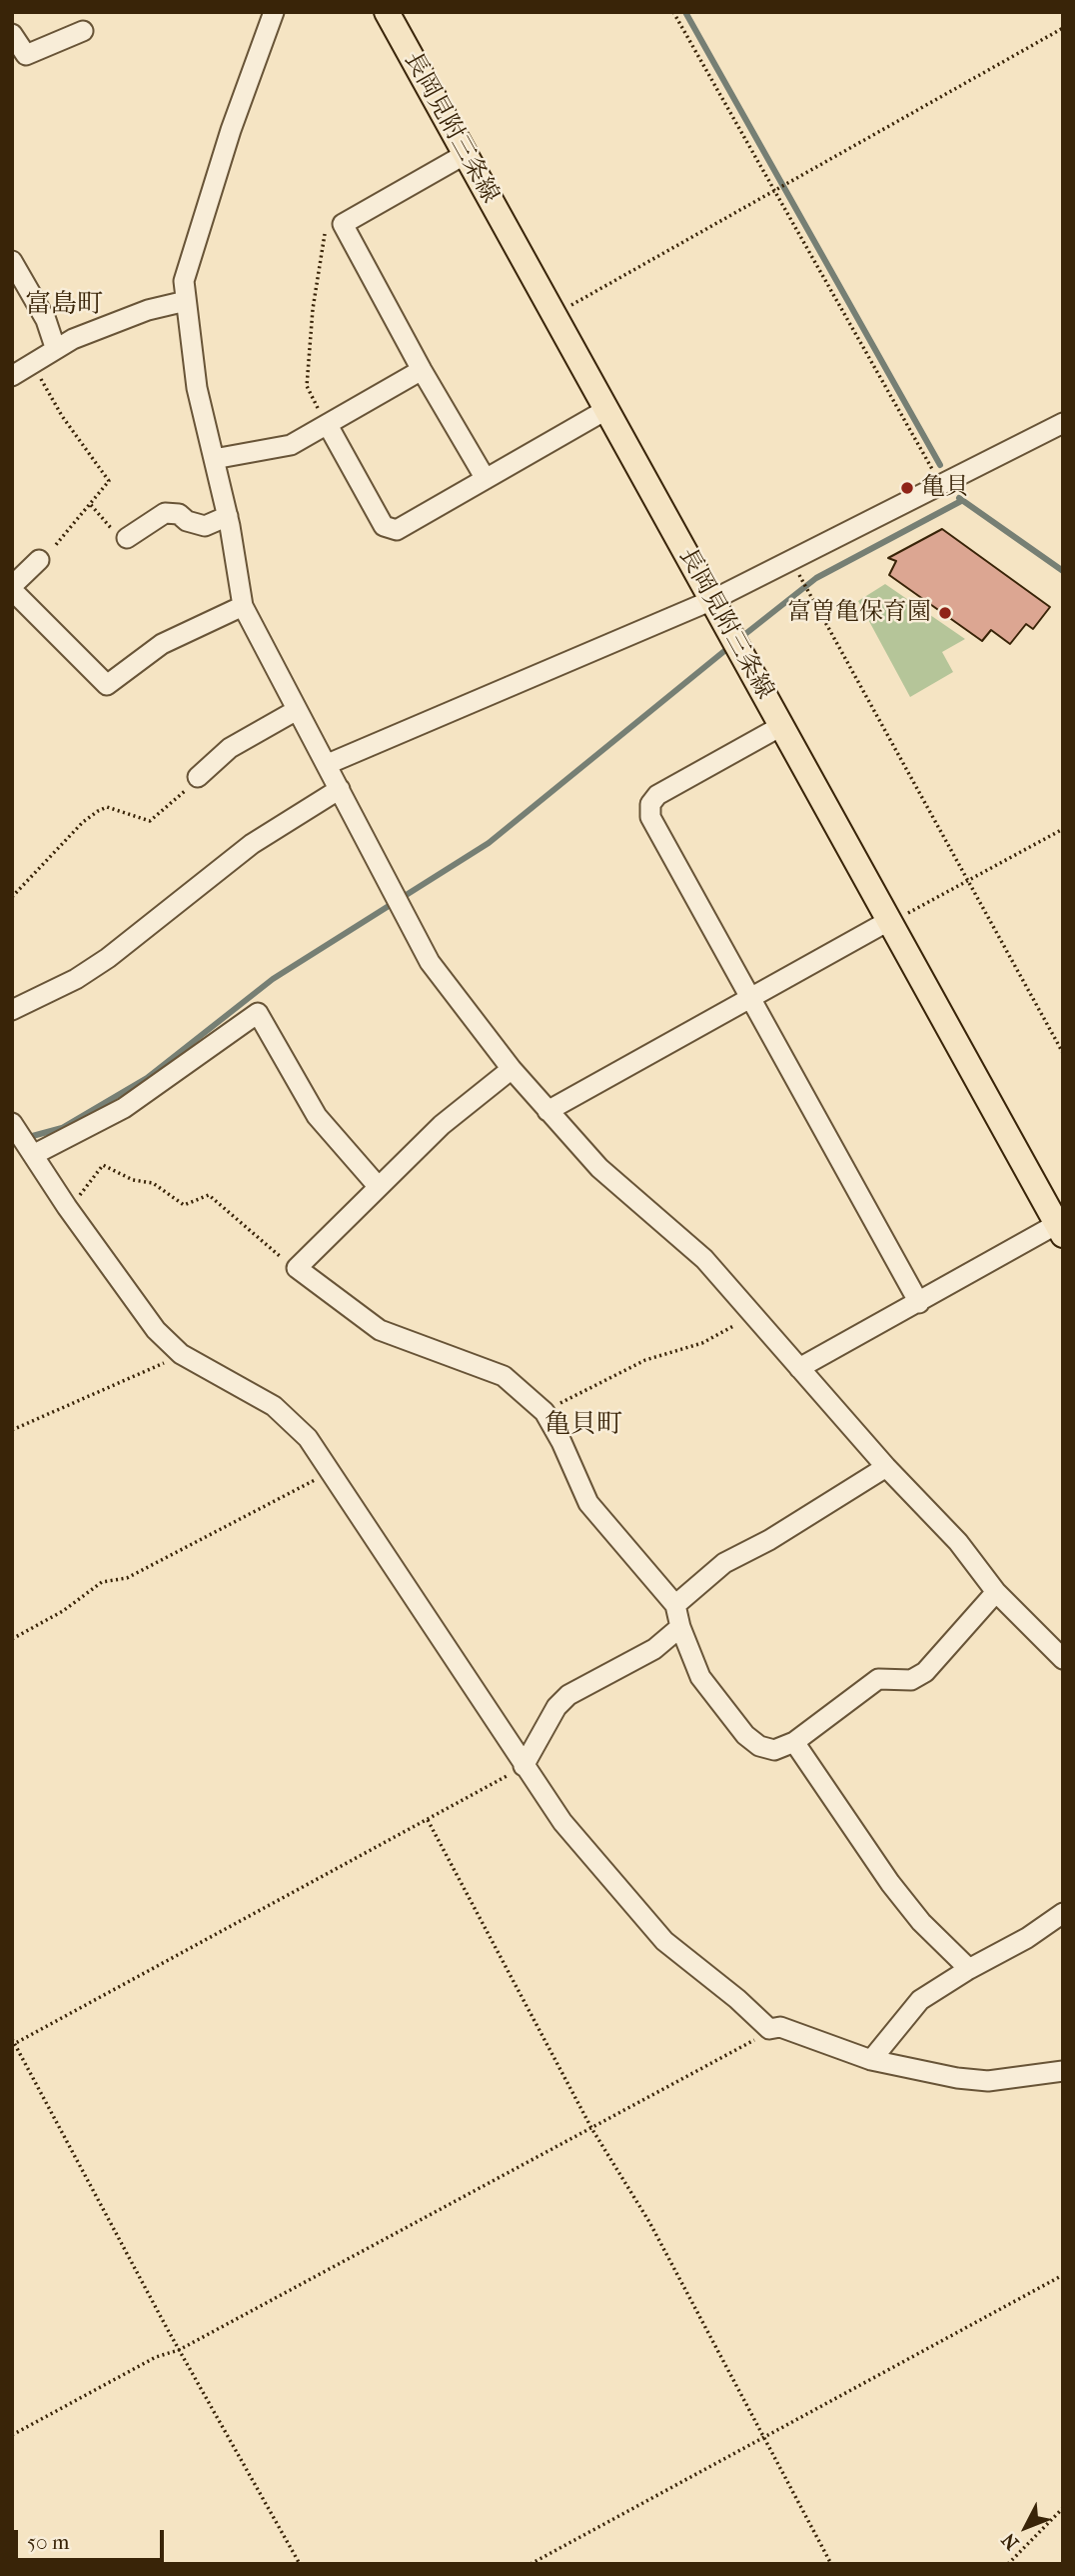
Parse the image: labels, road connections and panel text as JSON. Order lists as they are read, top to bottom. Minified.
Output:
{"streets":{"main road":["長岡見附三条線"]},"districts":["富島町","亀貝町"],"places":["亀貝","富曽亀保育園"],"scale_bar":"50 m","north":"bottom left"}
